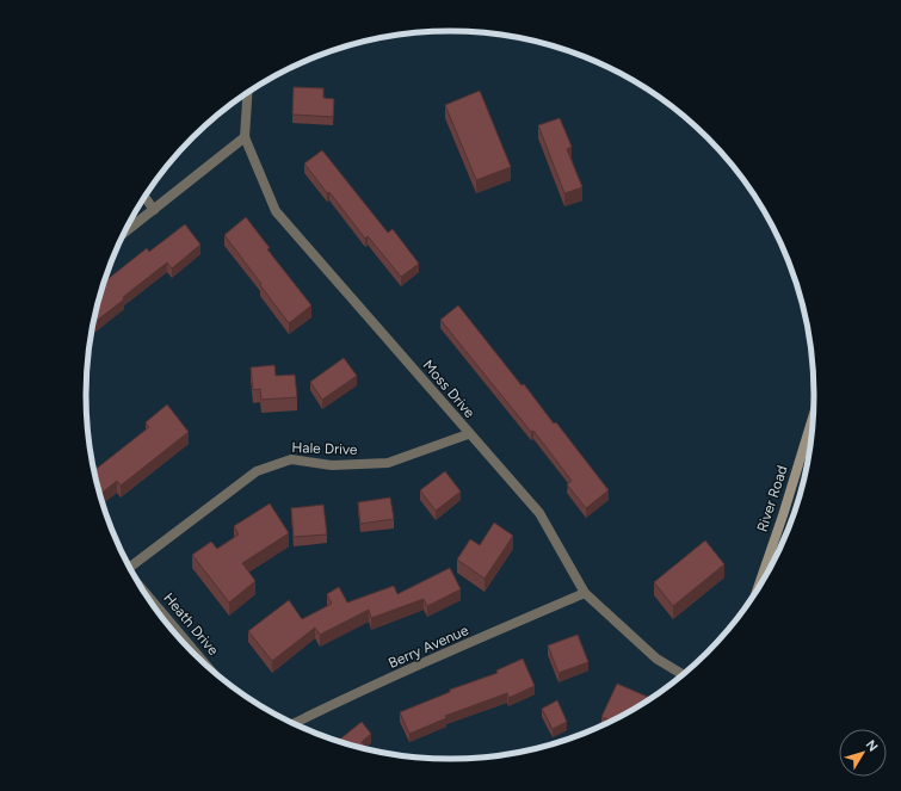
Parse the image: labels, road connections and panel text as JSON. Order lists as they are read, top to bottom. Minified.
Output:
{"streets":{"main road":["River Road"],"street":["Moss Drive","Hale Drive","Heath Drive","Berry Avenue"]},"crossings":[["Moss Drive","Hale Drive"],["Moss Drive","Berry Avenue"]],"north":"top right"}
